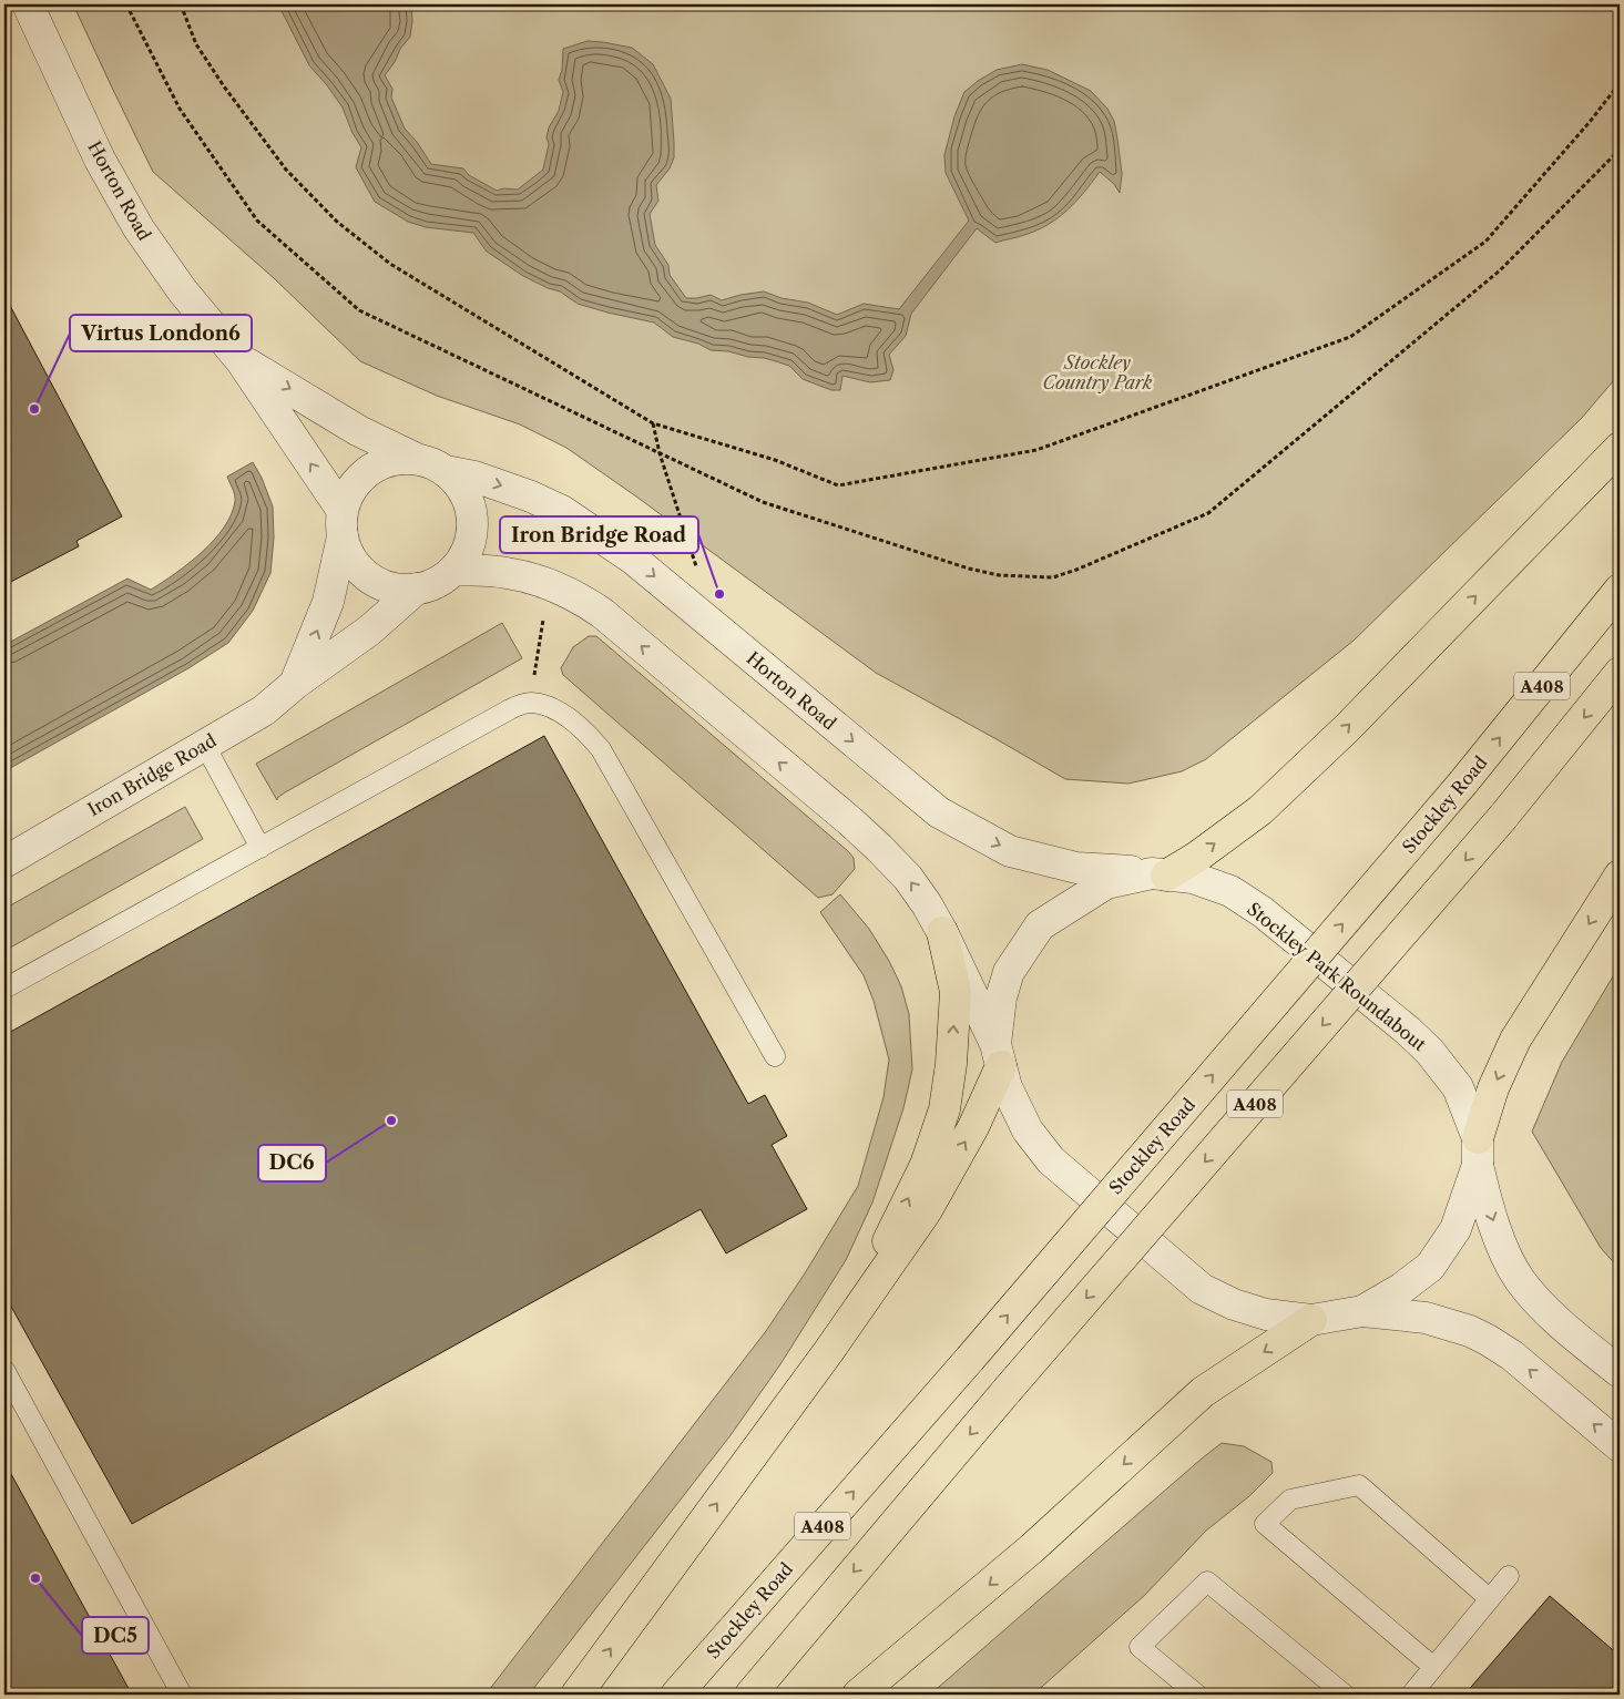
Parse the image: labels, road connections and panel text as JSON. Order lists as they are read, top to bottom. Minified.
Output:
{"streets":{"main road":["A408","Stockley Road"],"street":["Horton Road","Iron Bridge Road","Stockley Park Roundabout"]},"crossings":[["Horton Road","Iron Bridge Road"],["Horton Road","Stockley Park Roundabout"]],"parks":["Stockley Country Park"],"places":["Virtus London6","Iron Bridge Road","DC6","DC5"]}
